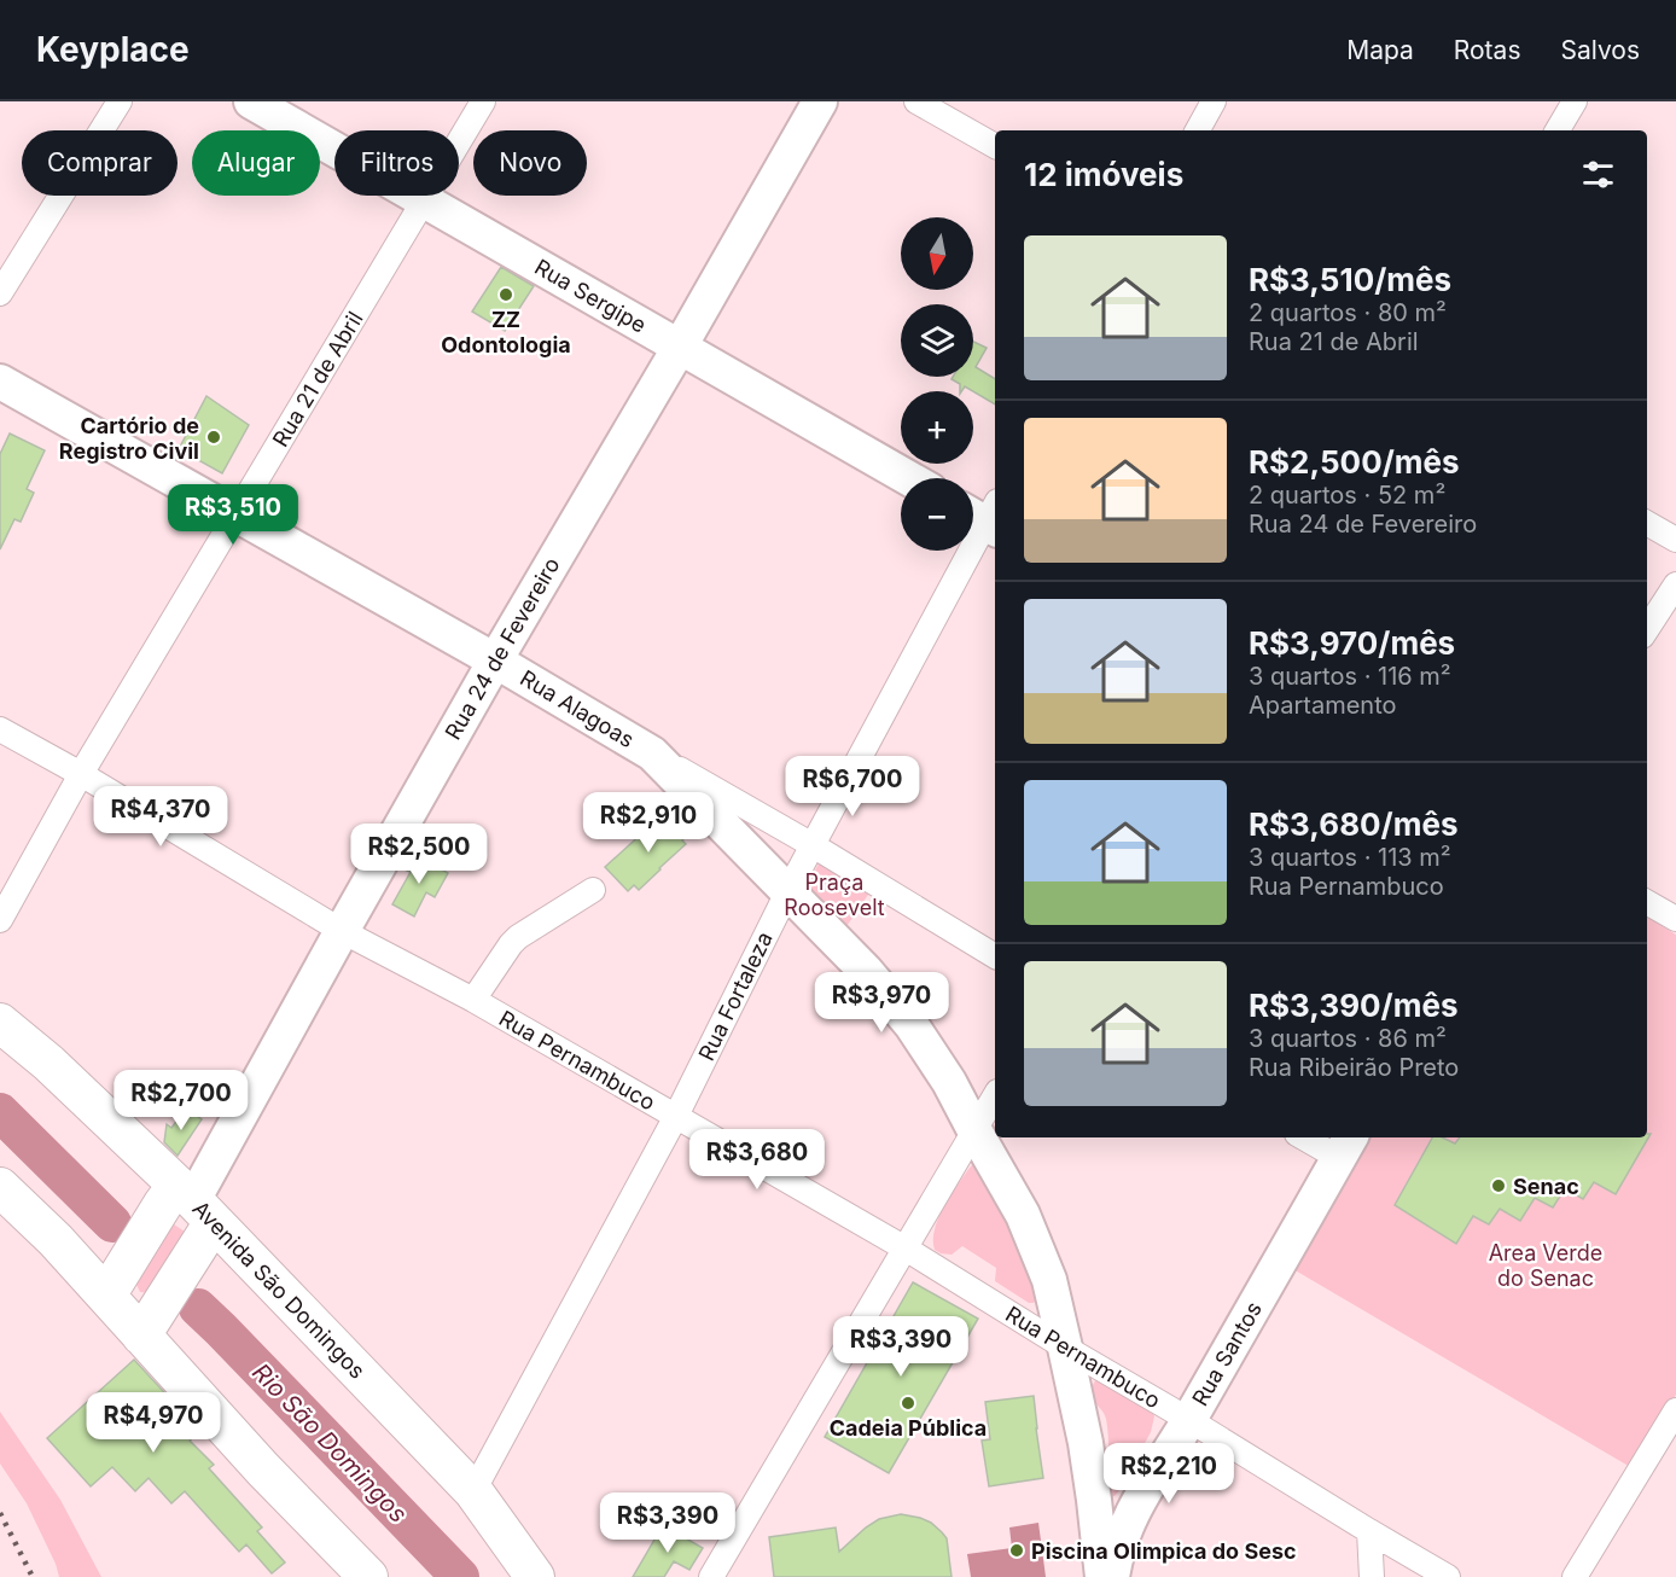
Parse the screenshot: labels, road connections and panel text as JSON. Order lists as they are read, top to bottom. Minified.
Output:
{"streets":{"main road":["Avenida São Domingos"],"street":["Rua Sergipe","Rua 21 de Abril","Rua 24 de Fevereiro","Rua Alagoas","Rua Fortaleza","Rua Pernambuco","Rua Santos"]},"crossings":[["Rua Sergipe","Rua 21 de Abril"],["Rua Sergipe","Rua 24 de Fevereiro"],["Rua 21 de Abril","Rua Alagoas"],["Rua 21 de Abril","Rua Pernambuco"],["Rua 24 de Fevereiro","Rua Alagoas"],["Rua 24 de Fevereiro","Rua Pernambuco"],["Rua 24 de Fevereiro","Avenida São Domingos"],["Rua Alagoas","Rua Fortaleza"],["Rua Fortaleza","Rua Pernambuco"],["Rua Fortaleza","Avenida São Domingos"],["Rua Pernambuco","Rua Santos"]],"water":["Rio São Domingos"],"parks":["Praça Roosevelt","Area Verde do Senac"],"places":["ZZ Odontologia","Cartório de Registro Civil","Senac","Cadeia Pública","Piscina Olimpica do Sesc"],"north":"bottom","page":{"header":"Keyplace","nav":["Mapa","Rotas","Salvos"],"chip":["Comprar","Alugar","Filtros","Novo"],"heading":"12 imóveis","map_buttons":["+","−"],"list":[{"name":"R$3,510/mês","note":"2 quartos · 80 m² · Rua 21 de Abril"},{"name":"R$2,500/mês","note":"2 quartos · 52 m² · Rua 24 de Fevereiro"},{"name":"R$3,970/mês","note":"3 quartos · 116 m² · Apartamento"},{"name":"R$3,680/mês","note":"3 quartos · 113 m² · Rua Pernambuco"},{"name":"R$3,390/mês","note":"3 quartos · 86 m² · Rua Ribeirão Preto"}],"price":["R$3,510","R$6,700","R$4,370","R$2,910","R$2,500","R$3,970","R$2,700","R$3,680","R$3,390","R$4,970","R$2,210","R$3,390"]}}
